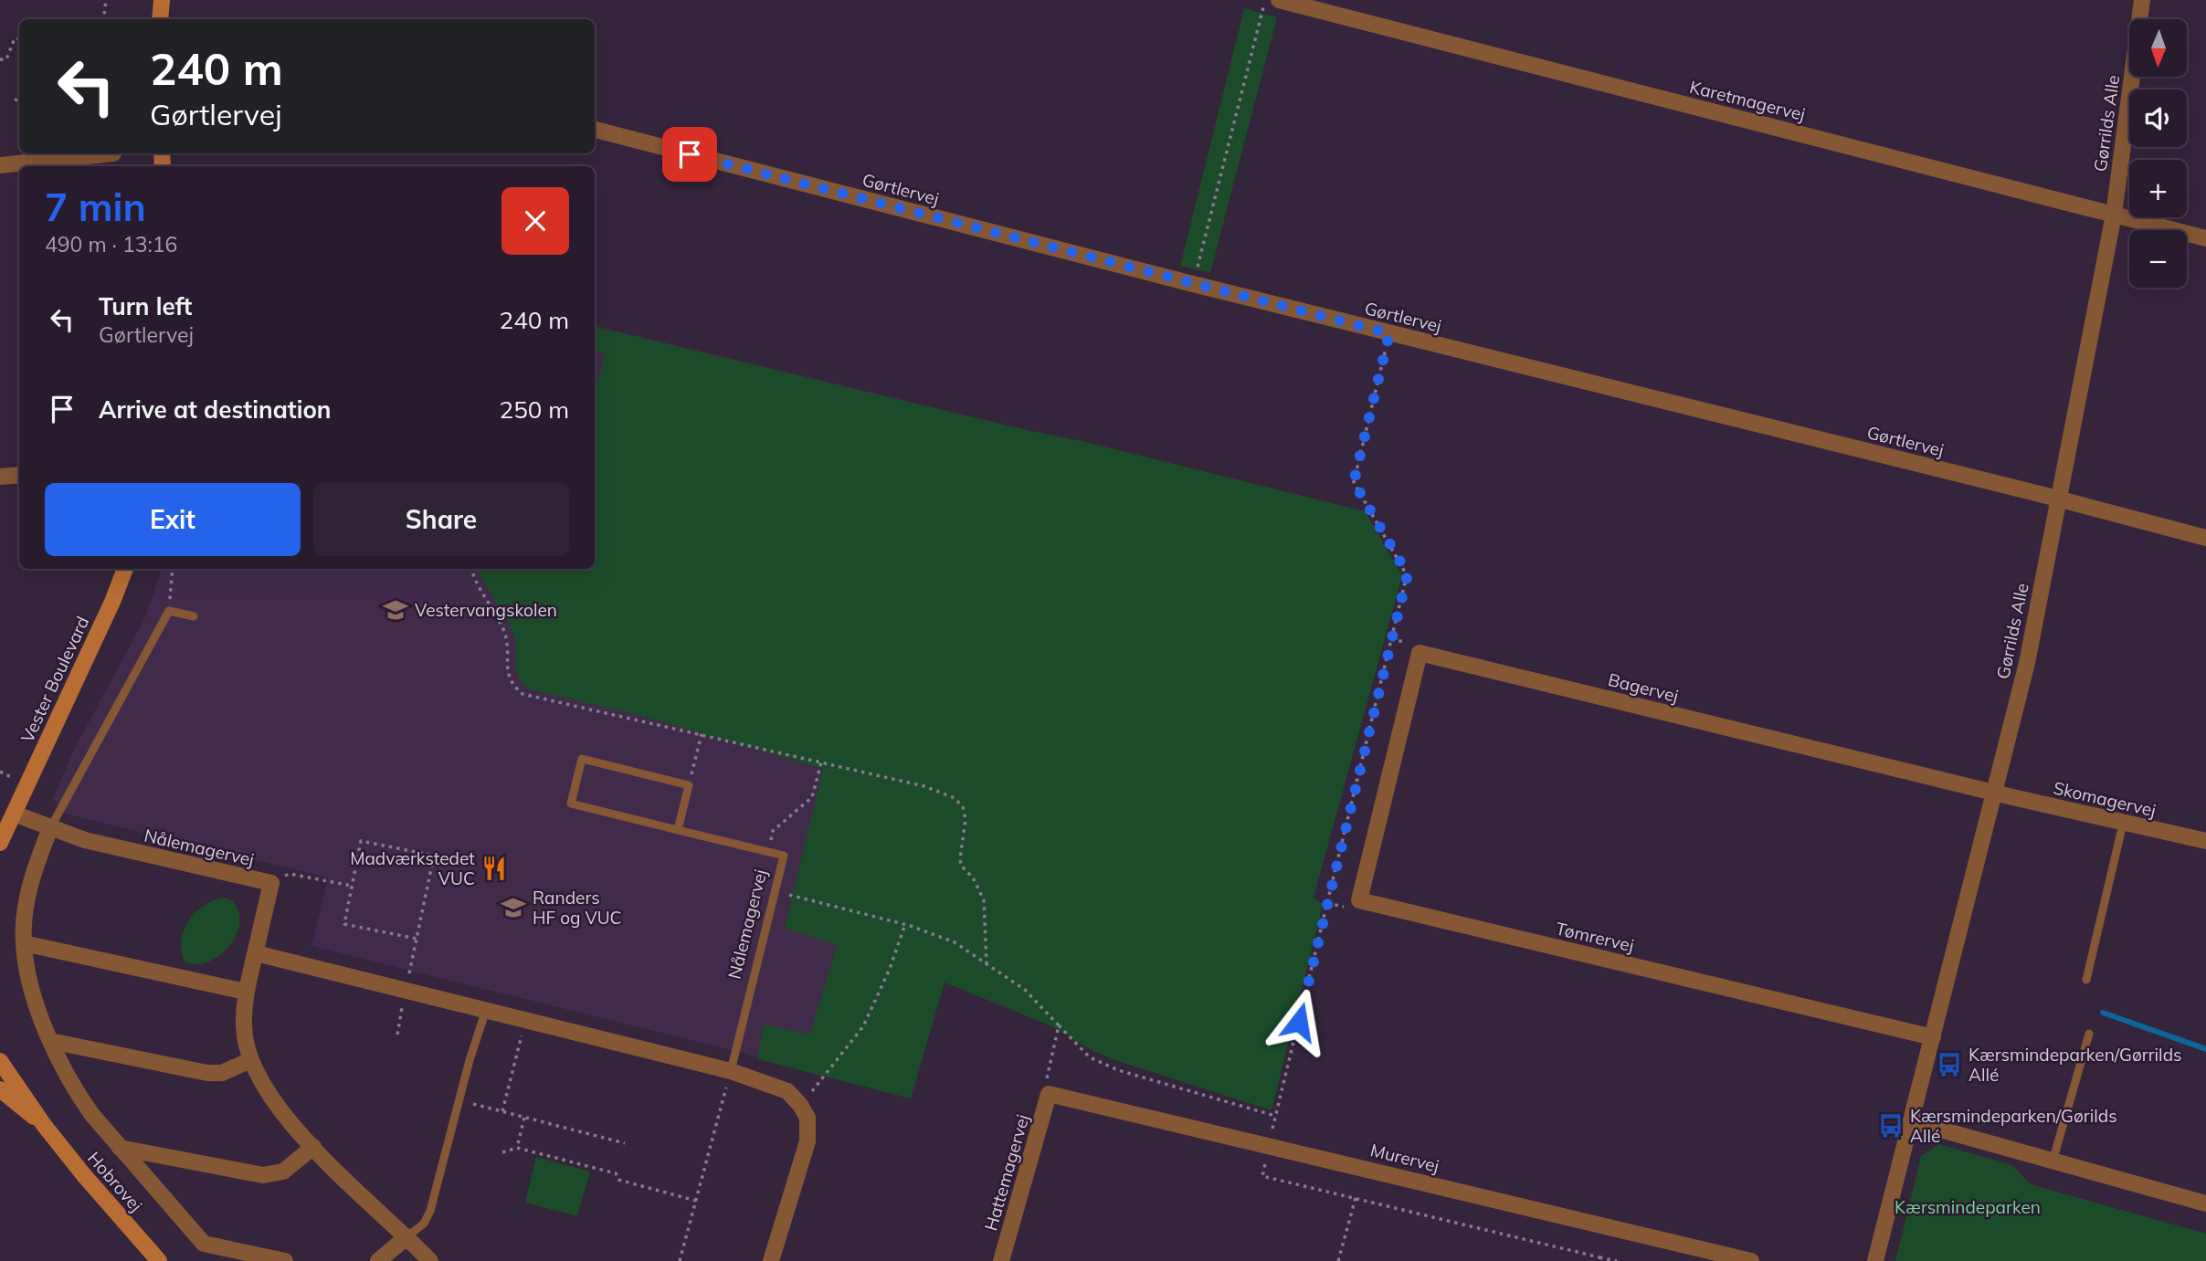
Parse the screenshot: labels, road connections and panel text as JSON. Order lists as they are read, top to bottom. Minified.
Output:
{"streets":{"main road":["Vester Boulevard","Hobrovej"],"street":["Karetmagervej","Gørrilds Alle","Gørtlervej","Bagervej","Skomagervej","Nålemagervej","Tømrervej","Murervej","Hattemagervej"]},"crossings":[["Karetmagervej","Gørrilds Alle"],["Gørrilds Alle","Gørtlervej"],["Gørrilds Alle","Bagervej"],["Gørrilds Alle","Skomagervej"],["Gørrilds Alle","Tømrervej"],["Vester Boulevard","Nålemagervej"],["Bagervej","Skomagervej"],["Bagervej","Tømrervej"],["Murervej","Hattemagervej"]],"parks":["Kærsmindeparken"],"places":{"school or university":["Vestervangskolen","Randers HF og VUC"],"restaurant":["Madværkstedet VUC"],"bus stop":["Kærsmindeparken/Gørrilds Allé","Kærsmindeparken/Gørilds Allé"]},"north":"bottom","page":{"map_buttons":["+","−"],"turn":["240 m","Gørtlervej"],"heading":["7 min","490 m · 13:16"],"list":[{"name":"Turn left","note":"Gørtlervej","value":"240 m"},{"name":"Arrive at destination","value":"250 m"}],"buttons":["Exit","Share"]}}
